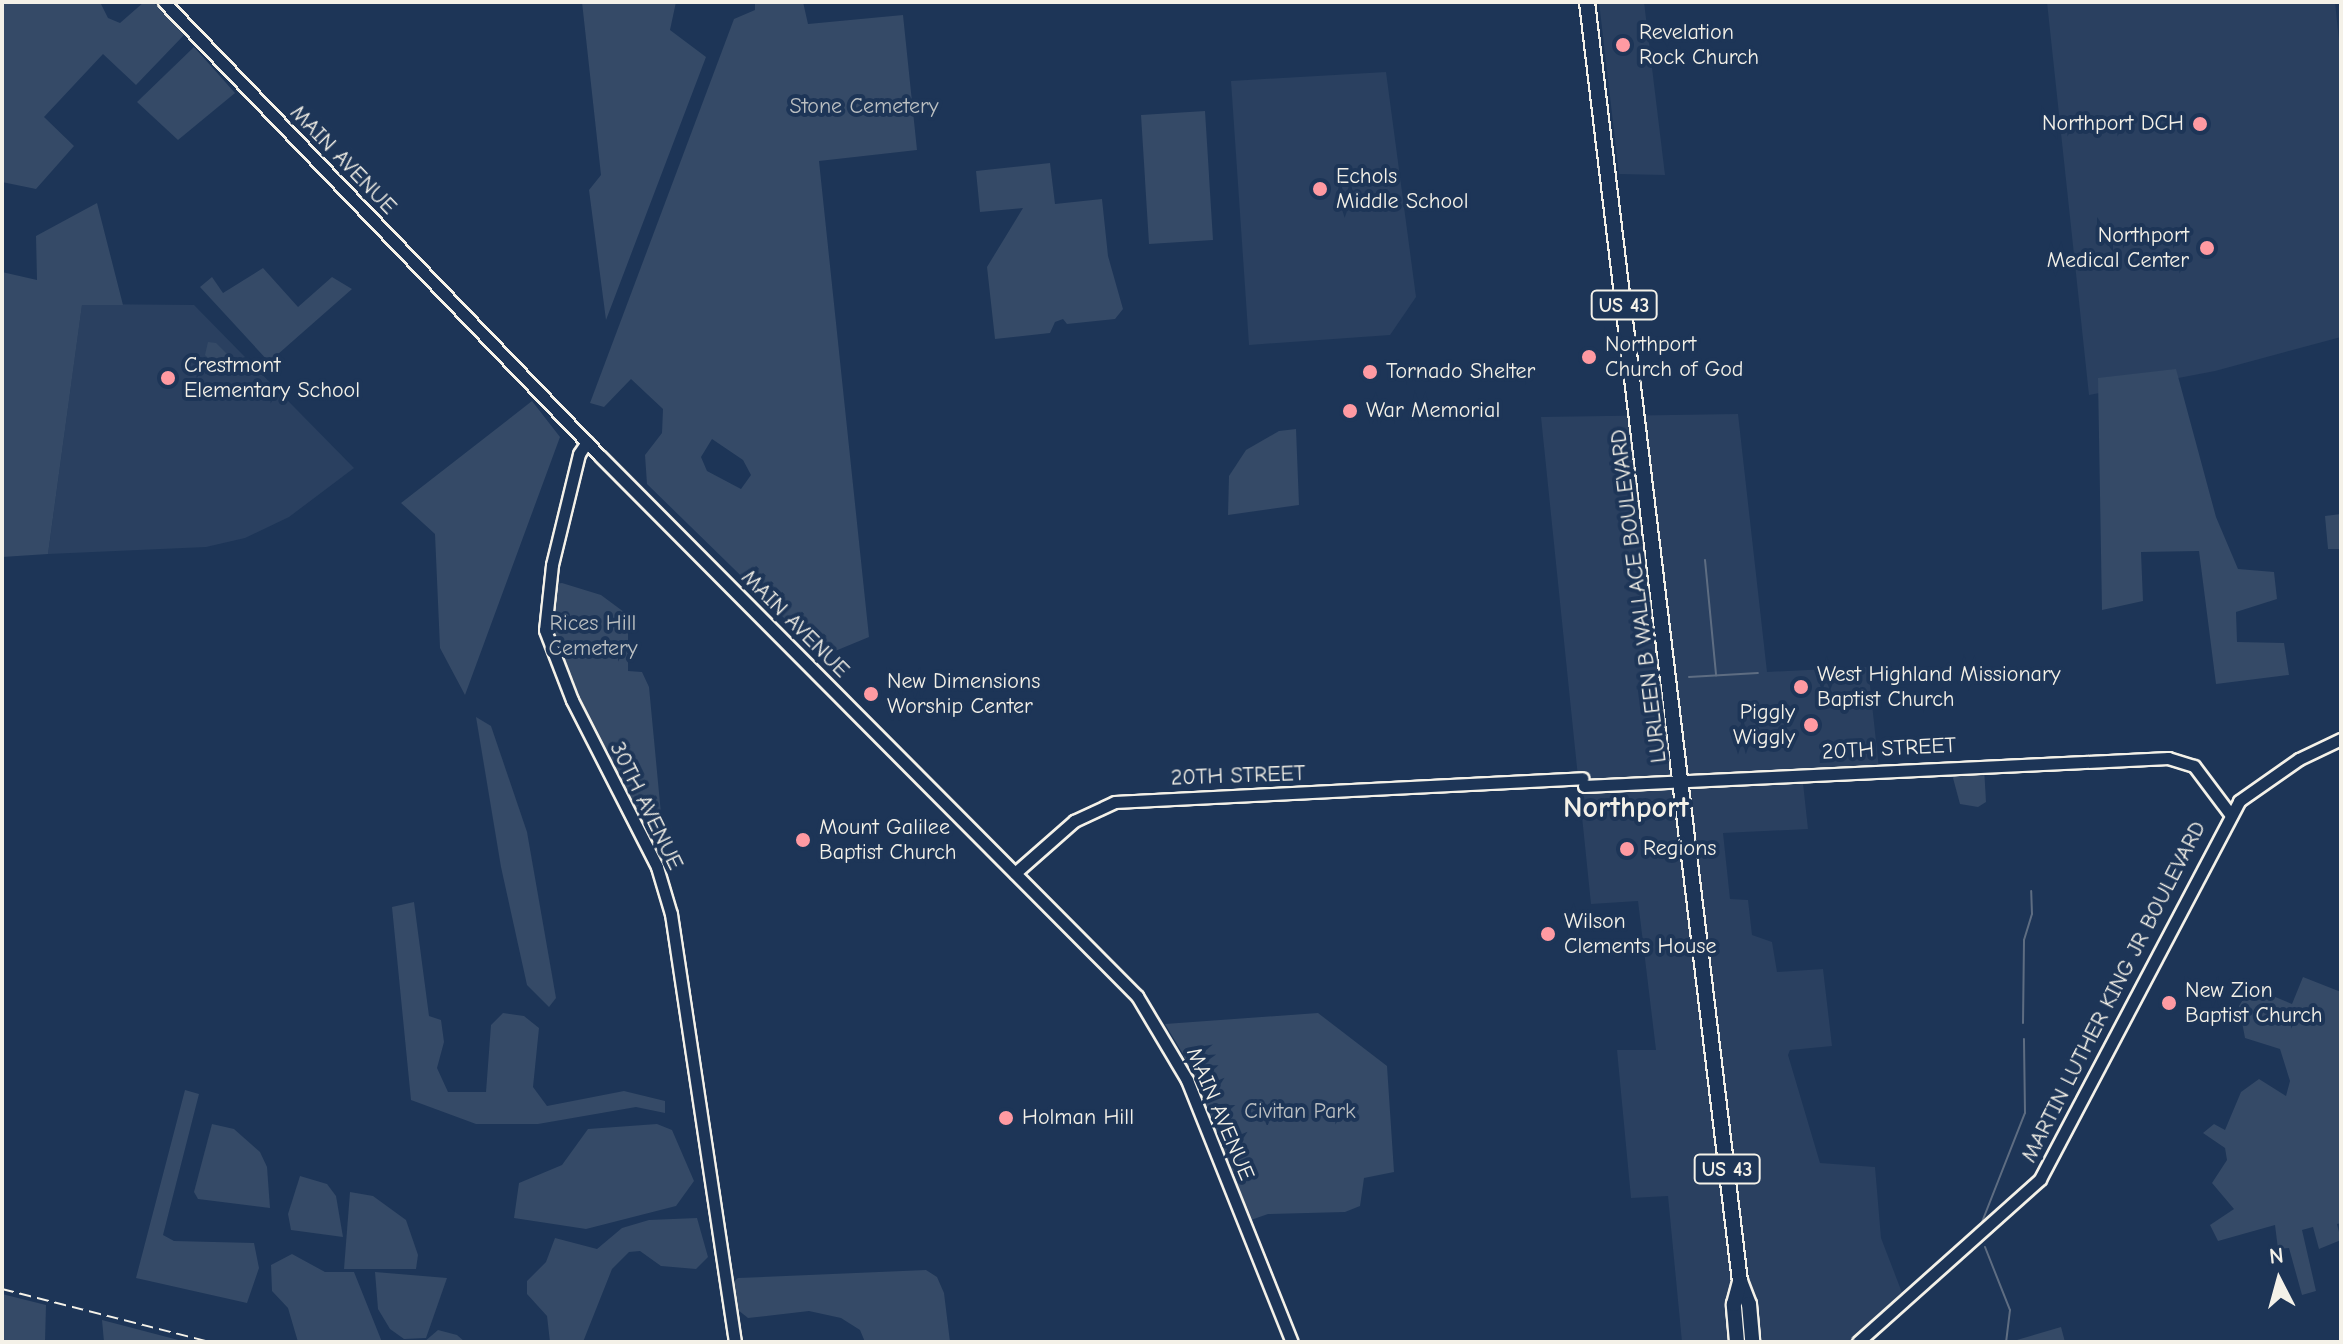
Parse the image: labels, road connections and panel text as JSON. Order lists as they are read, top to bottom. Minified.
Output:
{"streets":{"highway":["US 43","LURLEEN B WALLACE BOULEVARD"],"main road":["MAIN AVENUE","20TH STREET","30TH AVENUE","MARTIN LUTHER KING JR BOULEVARD"]},"crossings":[["MAIN AVENUE","20TH STREET"],["MAIN AVENUE","30TH AVENUE"],["LURLEEN B WALLACE BOULEVARD","20TH STREET"],["20TH STREET","MARTIN LUTHER KING JR BOULEVARD"]],"districts":["Northport"],"parks":["Stone Cemetery","Rices Hill Cemetery","Civitan Park"],"places":["Revelation Rock Church","Northport DCH","Echols Middle School","Northport Medical Center","Northport Church of God","Tornado Shelter","Crestmont Elementary School","War Memorial","West Highland Missionary Baptist Church","New Dimensions Worship Center","Piggly Wiggly","Mount Galilee Baptist Church","Regions","Wilson Clements House","New Zion Baptist Church","Holman Hill"],"north":"top"}
